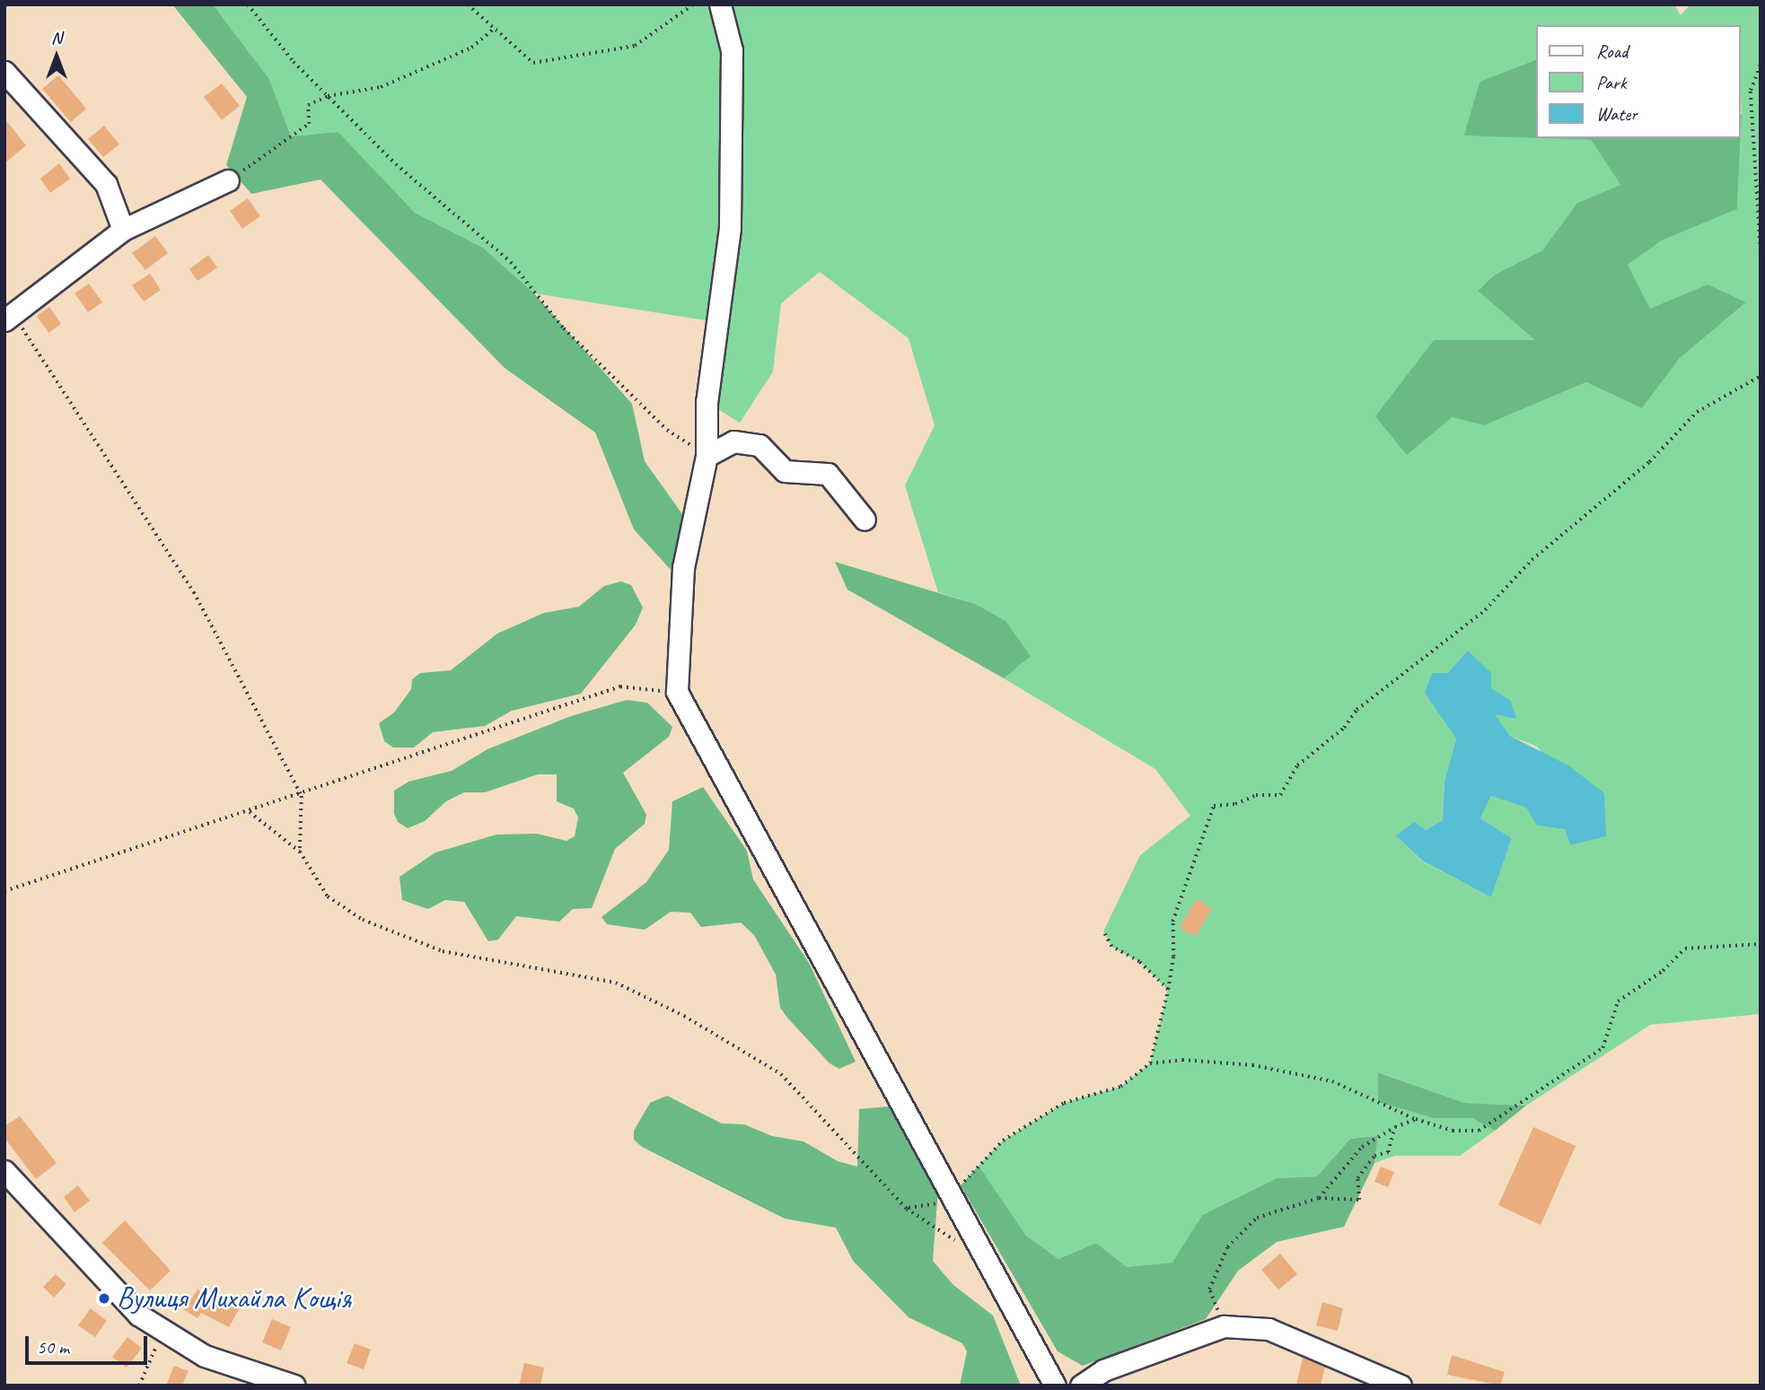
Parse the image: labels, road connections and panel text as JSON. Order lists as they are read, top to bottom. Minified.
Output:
{"places":["Вулиця Михайла Кощія"],"legend":["Road","Park","Water"],"scale_bar":"50 m","north":"top"}
